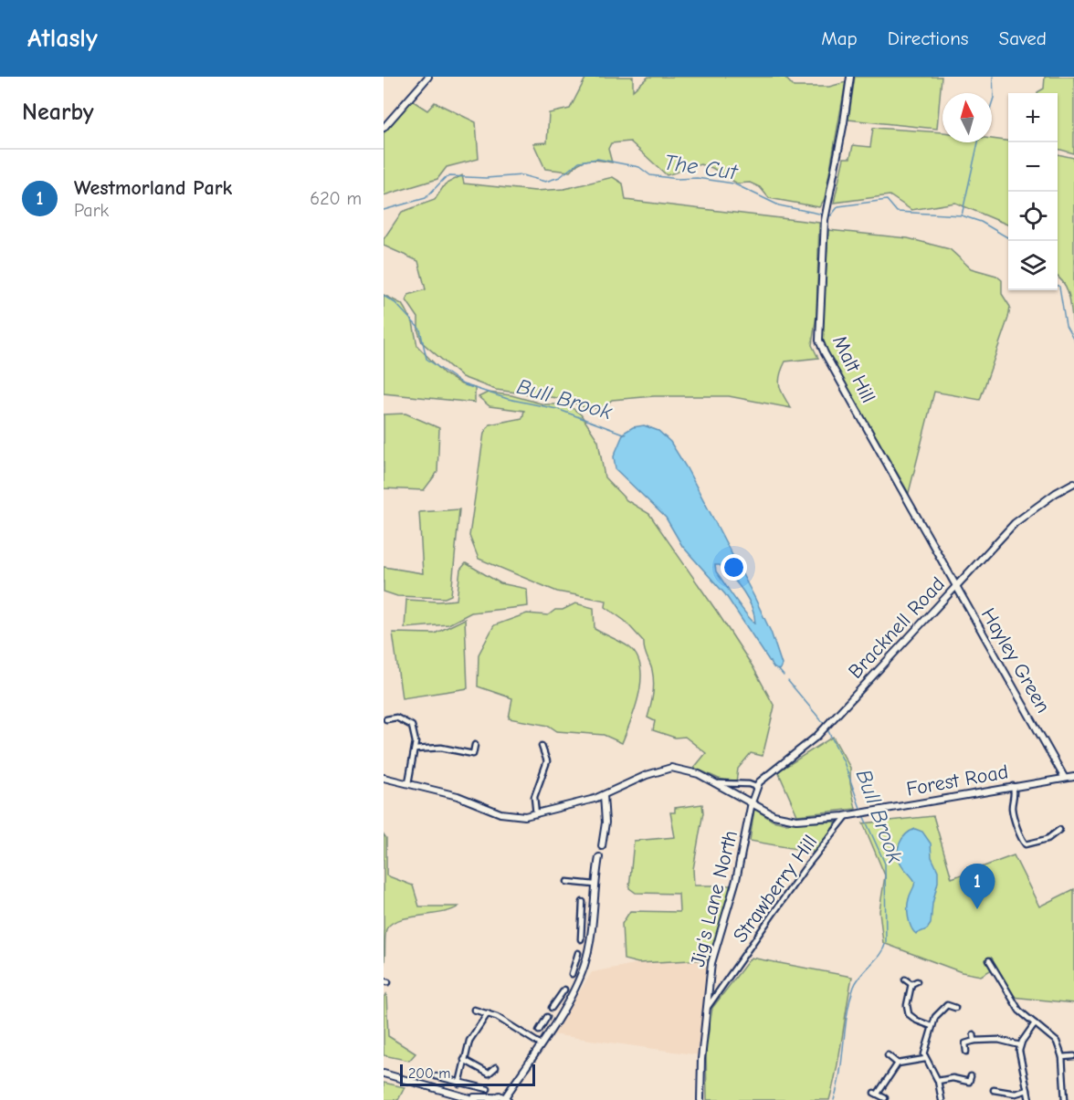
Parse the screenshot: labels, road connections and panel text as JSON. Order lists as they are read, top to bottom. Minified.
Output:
{"streets":{"street":["Malt Hill","Bracknell Road","Hayley Green","Forest Road","Strawberry Hill","Jig's Lane North"]},"crossings":[["Malt Hill","Bracknell Road"],["Malt Hill","Hayley Green"],["Bracknell Road","Hayley Green"],["Bracknell Road","Forest Road"],["Bracknell Road","Jig's Lane North"],["Hayley Green","Forest Road"],["Forest Road","Strawberry Hill"],["Forest Road","Jig's Lane North"],["Strawberry Hill","Jig's Lane North"]],"water":["The Cut","Bull Brook"],"scale_bar":"200 m","north":"top","page":{"header":"Atlasly","nav":["Map","Directions","Saved"],"heading":"Nearby","map_buttons":["+","−"],"list":[{"mark":"1","name":"Westmorland Park","note":"Park","value":"620 m"}],"pins":"1","scale":"200 m"}}
